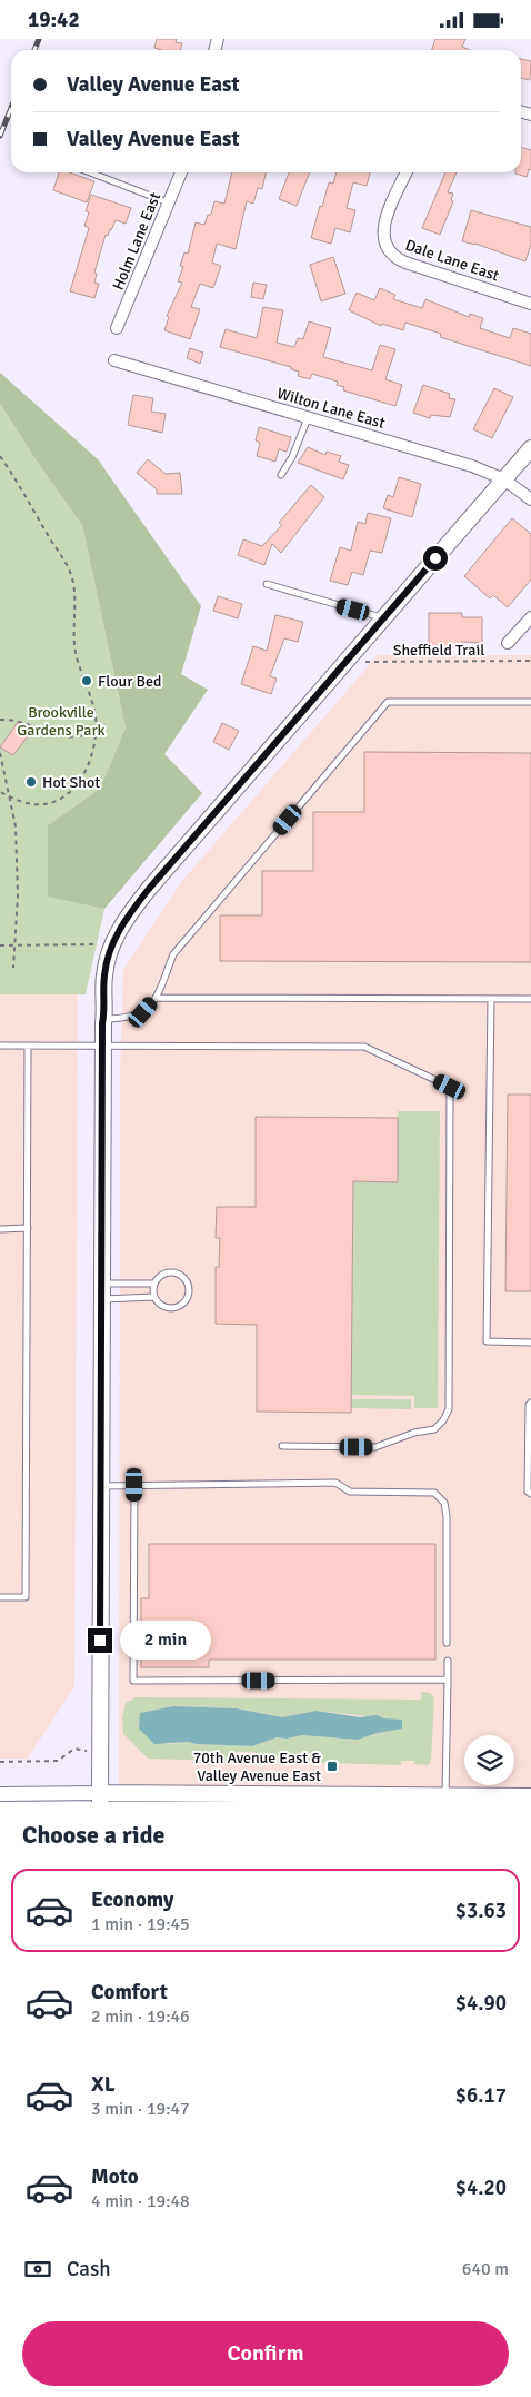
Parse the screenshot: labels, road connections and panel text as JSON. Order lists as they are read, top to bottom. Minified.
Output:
{"streets":{"street":["Holm Lane East","Dale Lane East","Wilton Lane East"],"path":["Sheffield Trail"]},"parks":["Brookville Gardens Park"],"places":{"other":["Flour Bed","Hot Shot"],"transit":["70th Avenue East & Valley Avenue East"]},"page":{"status":"19:42","banner":["Valley Avenue East","Valley Avenue East"],"bubble":"2 min","heading":"Choose a ride","list":[{"name":"Economy","note":"1 min · 19:45","value":"$3.63"},{"name":"Comfort","note":"2 min · 19:46","value":"$4.90"},{"name":"XL","note":"3 min · 19:47","value":"$6.17"},{"name":"Moto","note":"4 min · 19:48","value":"$4.20"}],"pay":["Cash","640 m"],"buttons":"Confirm"}}
